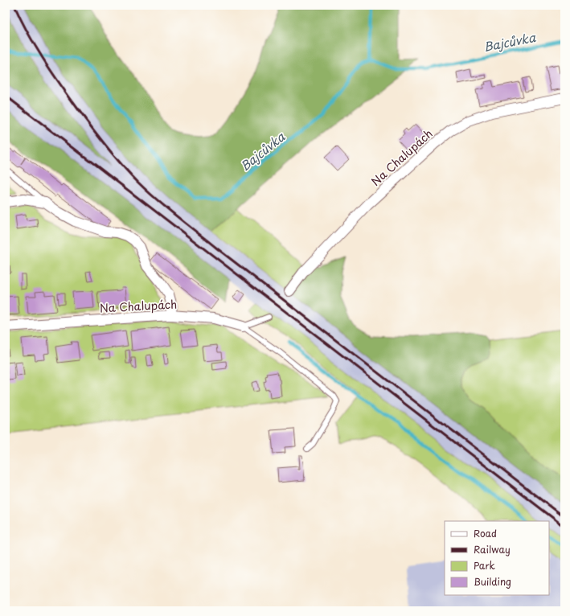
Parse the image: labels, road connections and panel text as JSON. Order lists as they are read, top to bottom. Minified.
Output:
{"streets":{"street":["Na Chalupách"]},"water":["Bajcůvka"],"legend":["Road","Railway","Park","Building"]}
